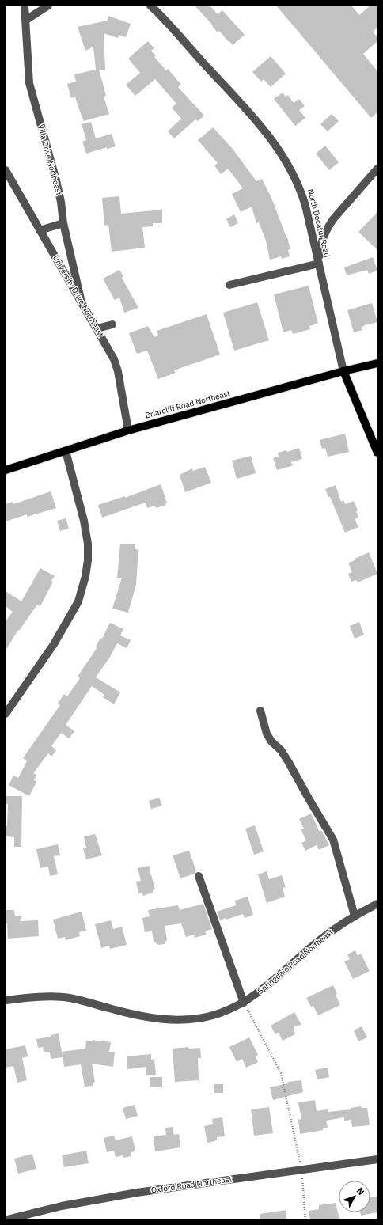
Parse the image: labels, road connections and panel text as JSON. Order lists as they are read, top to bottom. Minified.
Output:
{"streets":{"main road":["North Decatur Road","Briarcliff Road Northeast"],"street":["Villa Drive Northeast","University Drive Northeast","Springdale Road Northeast","Oxford Road Northeast"]},"crossings":[["Villa Drive Northeast","University Drive Northeast"],["North Decatur Road","Briarcliff Road Northeast"],["University Drive Northeast","Briarcliff Road Northeast"]],"north":"top right"}
